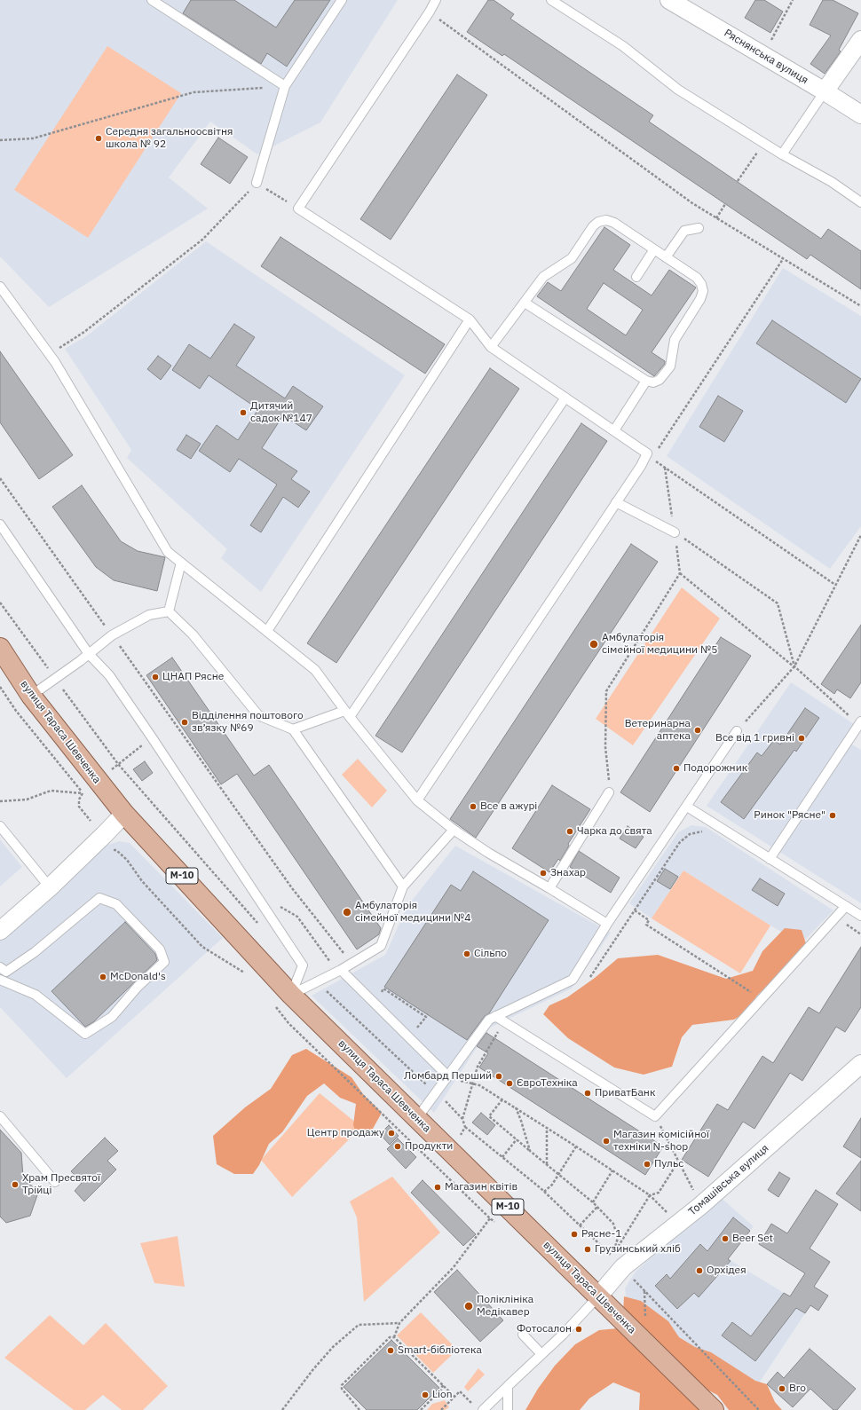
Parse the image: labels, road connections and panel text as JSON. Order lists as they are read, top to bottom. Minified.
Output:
{"streets":{"main road":["вулиця Тараса Шевченка","М-10"],"street":["Ряснянська вулиця","Томашівська вулиця"]},"crossings":[["вулиця Тараса Шевченка","Томашівська вулиця"]],"places":["Середня загальноосвітня школа № 92","Дитячий садок №147","Амбулаторія сімейної медицини №5","ЦНАП Рясне","Відділення поштового зв’язку №69","Ветеринарна аптека","Все від 1 гривні","Подорожник","Все в ажурі","Ринок \"Рясне\"","Чарка до свята","Знахар","Амбулаторія сімейної медицини №4","Сільпо","McDonald's","Ломбард Перший","ЄвроТехніка","ПриватБанк","Центр продажу","Магазин комісійної техніки N-shop","Продукти","Пульс","Храм Пресвятої Трійці","Магазин квітів","Рясне-1","Beer Set","Грузинський хліб","Орхідея","Поліклініка Медікавер","Фотосалон","Smart-бібліотека","Bro","Lion"]}
